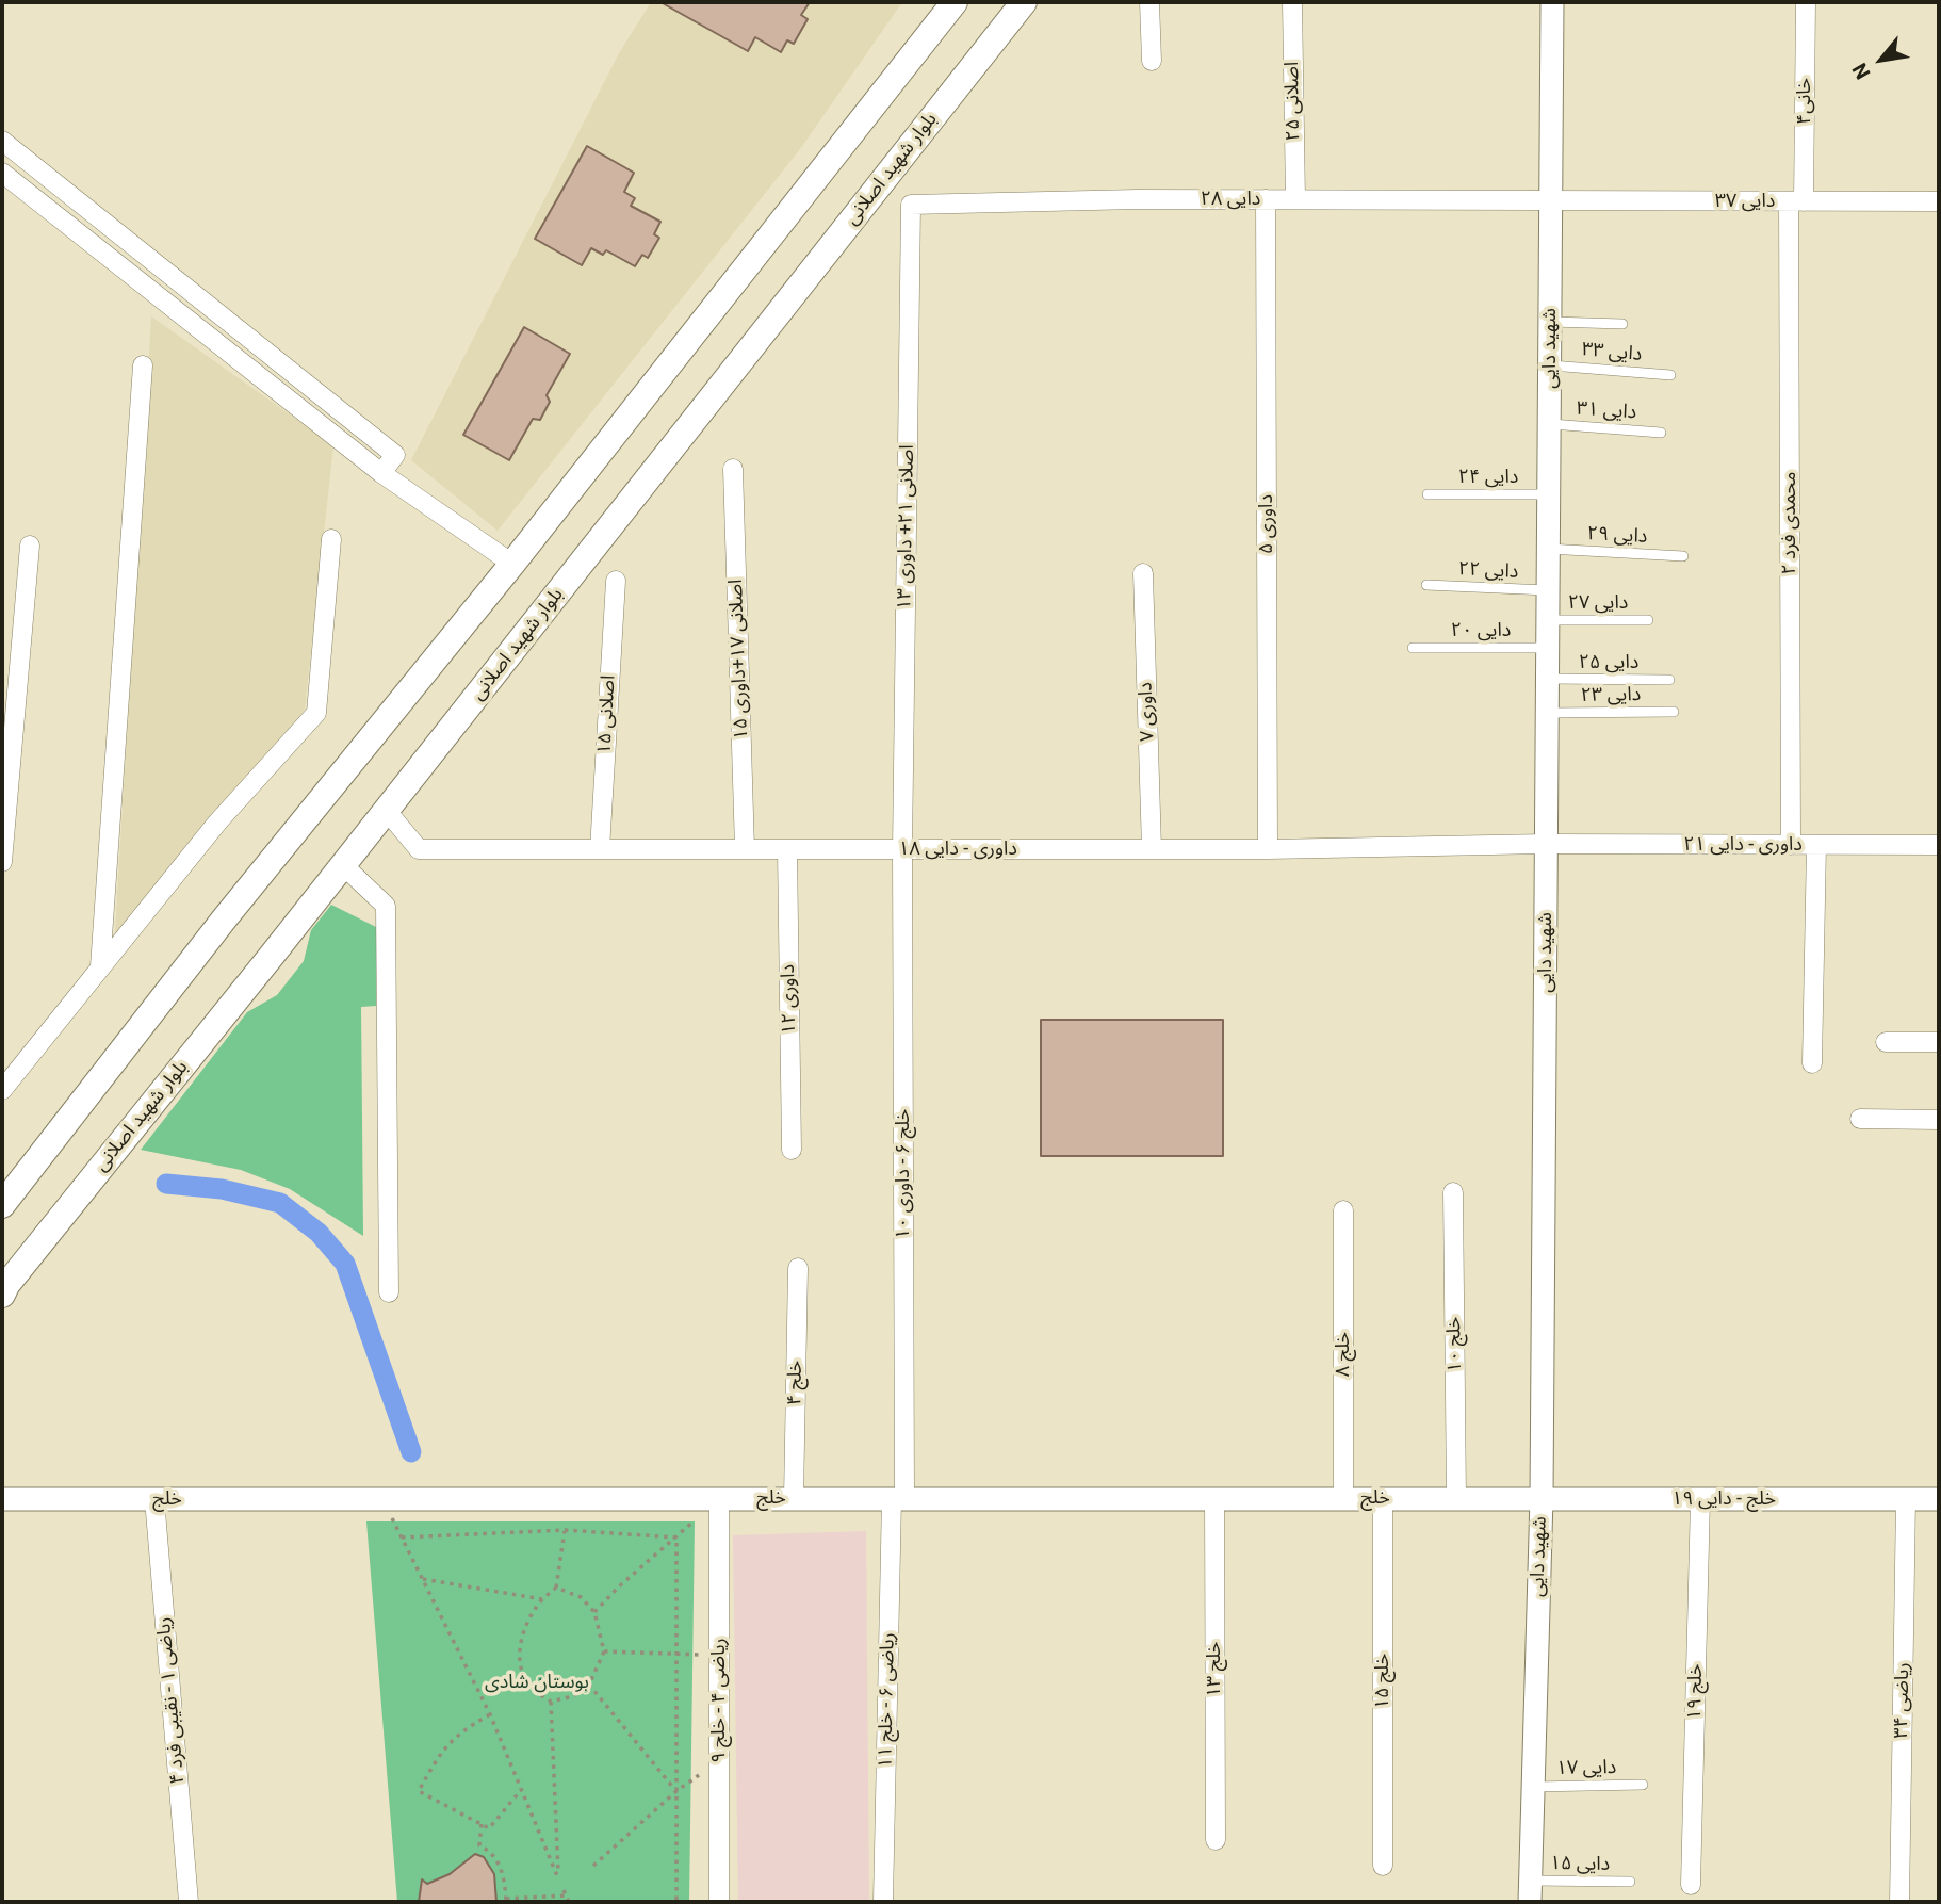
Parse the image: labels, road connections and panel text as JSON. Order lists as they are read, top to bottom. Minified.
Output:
{"streets":{"main road":["بلوار شهید اصلانی"],"street":["اصلانی ۲۵","خانی۴","دایی ۲۸","دایی ۳۷","شهید دایی","محمدی فرد ۲","داوری ۵","اصلانی ۲۱+ داوری ۱۳","اصلانی ۱۷+داوری ۱۵","داوری ۷","اصلانی ۱۵","داوری - دایی ۲۱","داوری - دایی ۱۸","داوری ۱۲","خلج ۶ - داوری ۱۰","خلج ۱۰","خلج ۸","خلج ۴","خلج","خلج - دایی ۱۹","خلج ۱۳","خلج ۱۵","خلج ۱۹","ریاضی ۱ - نقیبی فرد ۴","ریاضی ۴ - خلج ۹","ریاضی ۶ - خلج ۱۱","ریاضی ۳۴"],"lane":["دایی ۳۳","دایی ۳۱","دایی ۲۴","دایی ۲۹","دایی ۲۲","دایی ۲۷","دایی ۲۰","دایی ۲۵","دایی ۲۳","دایی ۱۷","دایی ۱۵"]},"crossings":[["اصلانی ۲۵","دایی ۲۸"],["خانی۴","دایی ۳۷"],["خانی۴","محمدی فرد ۲"],["بلوار شهید اصلانی","داوری - دایی ۱۸"],["دایی ۲۸","دایی ۳۷"],["دایی ۲۸","شهید دایی"],["دایی ۲۸","داوری ۵"],["دایی ۲۸","اصلانی ۲۱+ داوری ۱۳"],["دایی ۳۷","شهید دایی"],["دایی ۳۷","محمدی فرد ۲"],["شهید دایی","دایی ۳۳"],["شهید دایی","دایی ۳۱"],["شهید دایی","دایی ۲۴"],["شهید دایی","دایی ۲۹"],["شهید دایی","دایی ۲۲"],["شهید دایی","دایی ۲۷"],["شهید دایی","دایی ۲۰"],["شهید دایی","دایی ۲۵"],["شهید دایی","دایی ۲۳"],["شهید دایی","داوری - دایی ۲۱"],["شهید دایی","داوری - دایی ۱۸"],["شهید دایی","خلج"],["شهید دایی","خلج - دایی ۱۹"],["شهید دایی","دایی ۱۷"],["شهید دایی","دایی ۱۵"],["محمدی فرد ۲","داوری - دایی ۲۱"],["داوری ۵","داوری - دایی ۱۸"],["اصلانی ۲۱+ داوری ۱۳","داوری - دایی ۱۸"],["اصلانی ۲۱+ داوری ۱۳","خلج ۶ - داوری ۱۰"],["اصلانی ۱۷+داوری ۱۵","داوری - دایی ۱۸"],["داوری ۷","داوری - دایی ۱۸"],["اصلانی ۱۵","داوری - دایی ۱۸"],["داوری - دایی ۲۱","داوری - دایی ۱۸"],["داوری - دایی ۱۸","داوری ۱۲"],["داوری - دایی ۱۸","خلج ۶ - داوری ۱۰"],["خلج ۶ - داوری ۱۰","خلج"],["خلج ۶ - داوری ۱۰","ریاضی ۶ - خلج ۱۱"],["خلج ۱۰","خلج"],["خلج ۸","خلج"],["خلج ۴","خلج"],["خلج","خلج - دایی ۱۹"],["خلج","خلج ۱۳"],["خلج","خلج ۱۵"],["خلج","ریاضی ۱ - نقیبی فرد ۴"],["خلج","ریاضی ۴ - خلج ۹"],["خلج","ریاضی ۶ - خلج ۱۱"],["خلج - دایی ۱۹","خلج ۱۹"],["خلج - دایی ۱۹","ریاضی ۳۴"]],"parks":["بوستان شادی"],"north":"bottom left"}
